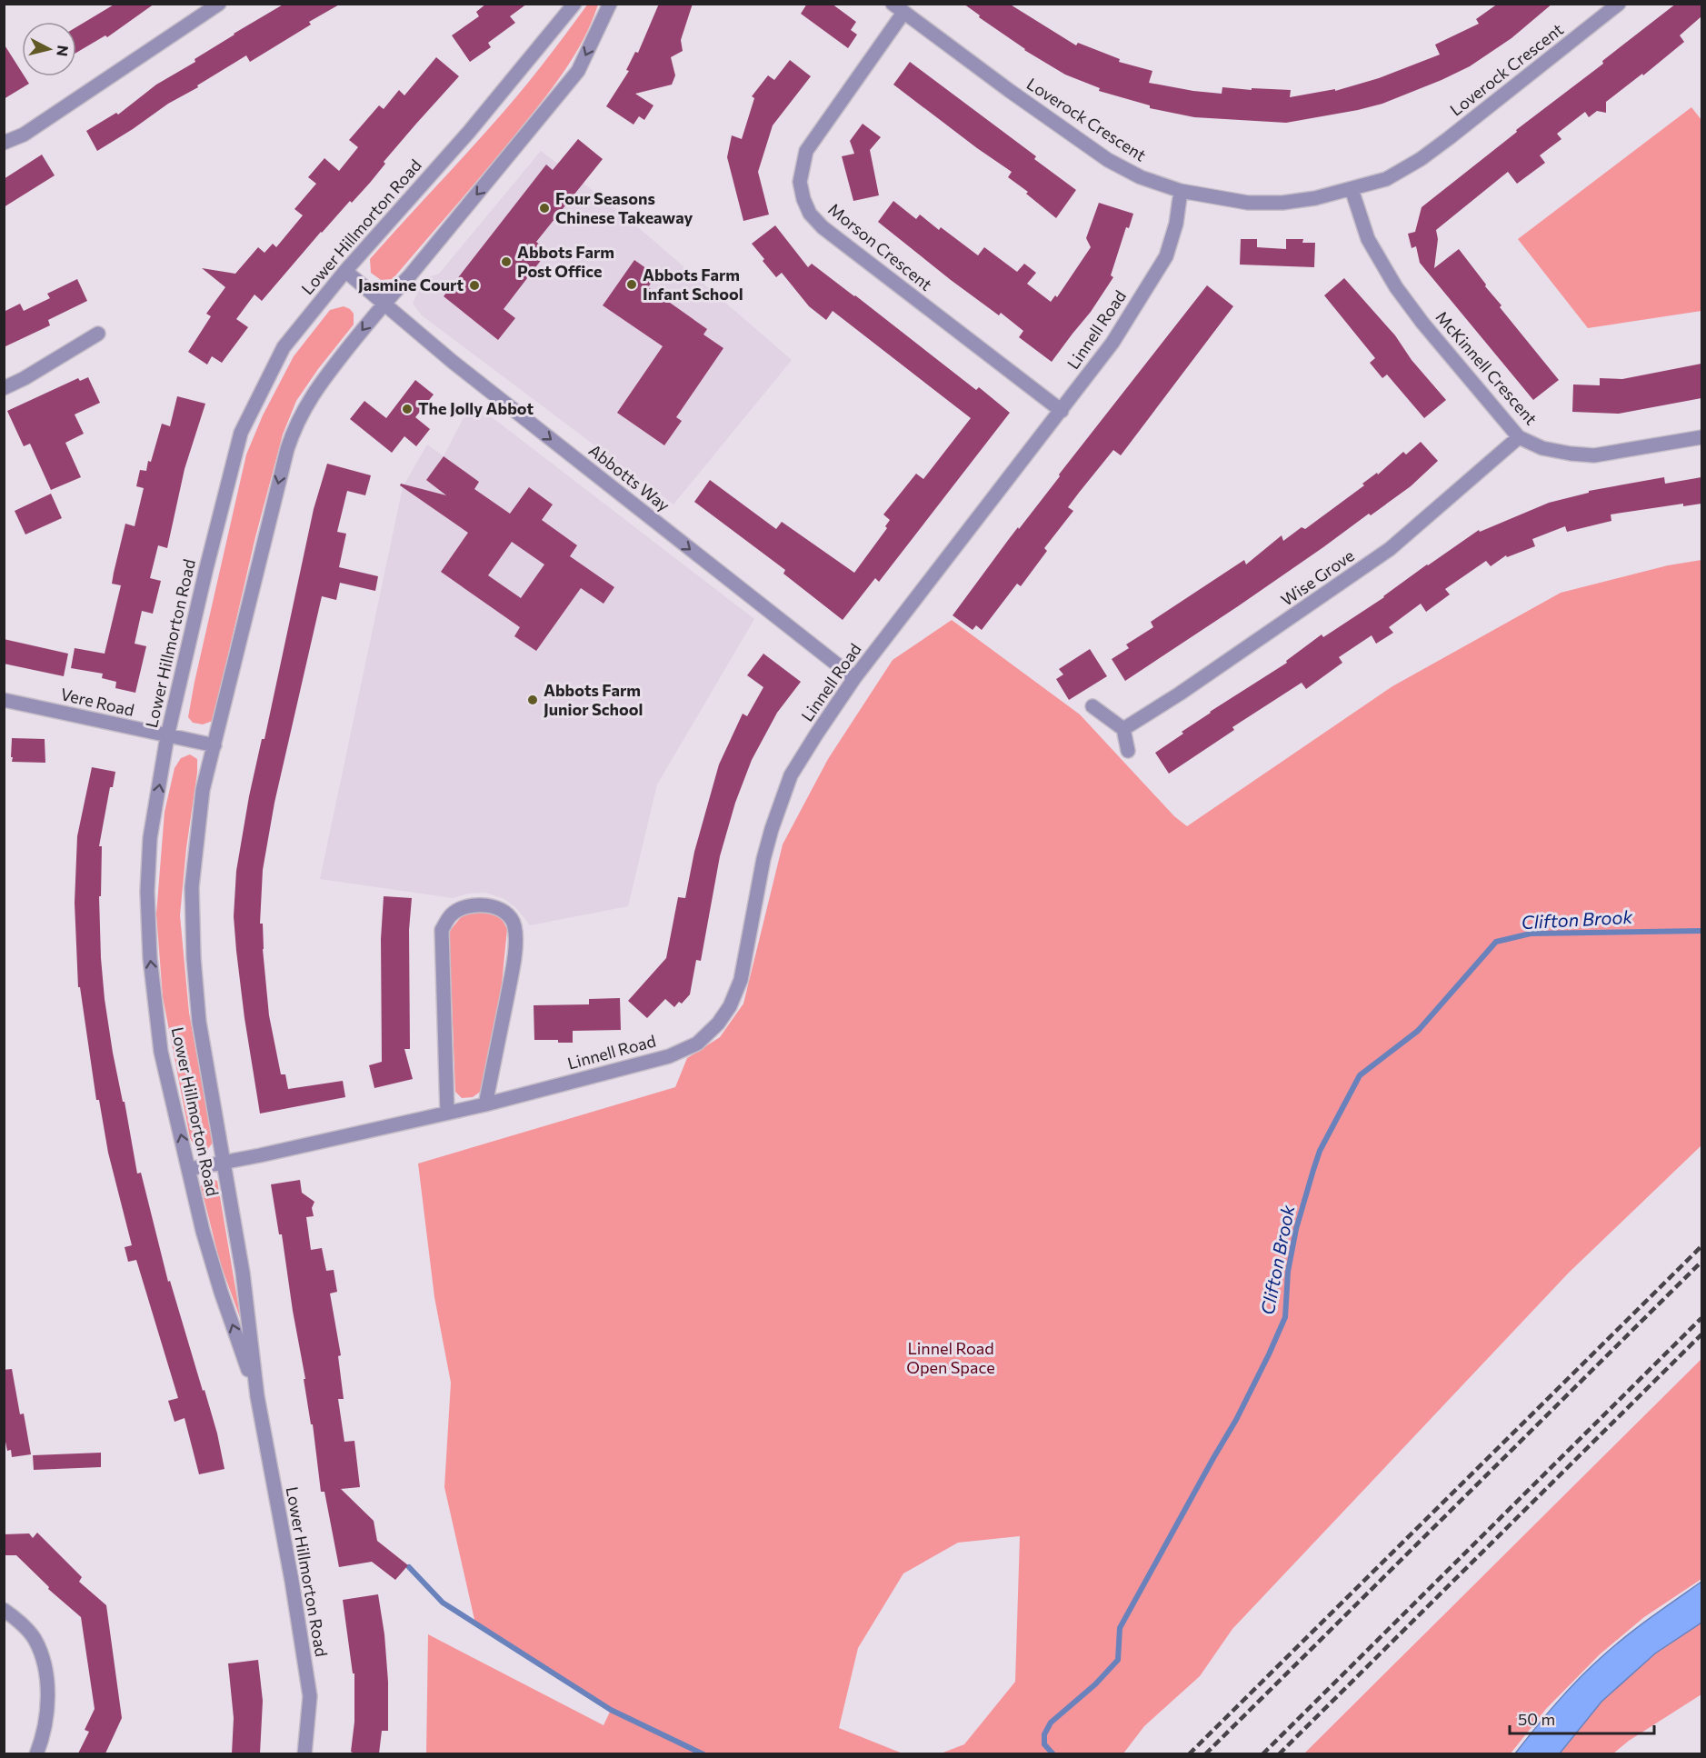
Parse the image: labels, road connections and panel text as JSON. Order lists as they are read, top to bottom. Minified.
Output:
{"streets":{"street":["Loverock Crescent","Lower Hillmorton Road","Morson Crescent","Linnell Road","McKinnell Crescent","Abbotts Way","Wise Grove","Vere Road"]},"crossings":[["Loverock Crescent","Morson Crescent"],["Loverock Crescent","Linnell Road"],["Loverock Crescent","McKinnell Crescent"],["Lower Hillmorton Road","Linnell Road"],["Lower Hillmorton Road","Abbotts Way"],["Lower Hillmorton Road","Vere Road"],["Morson Crescent","Linnell Road"],["Linnell Road","Abbotts Way"],["McKinnell Crescent","Wise Grove"]],"one_way":["Abbotts Way"],"water":["Clifton Brook"],"parks":["Linnel Road Open Space"],"places":["Four Seasons Chinese Takeaway","Abbots Farm Post Office","Abbots Farm Infant School","Jasmine Court","The Jolly Abbot","Abbots Farm Junior School"],"scale_bar":"50 m","north":"right"}
